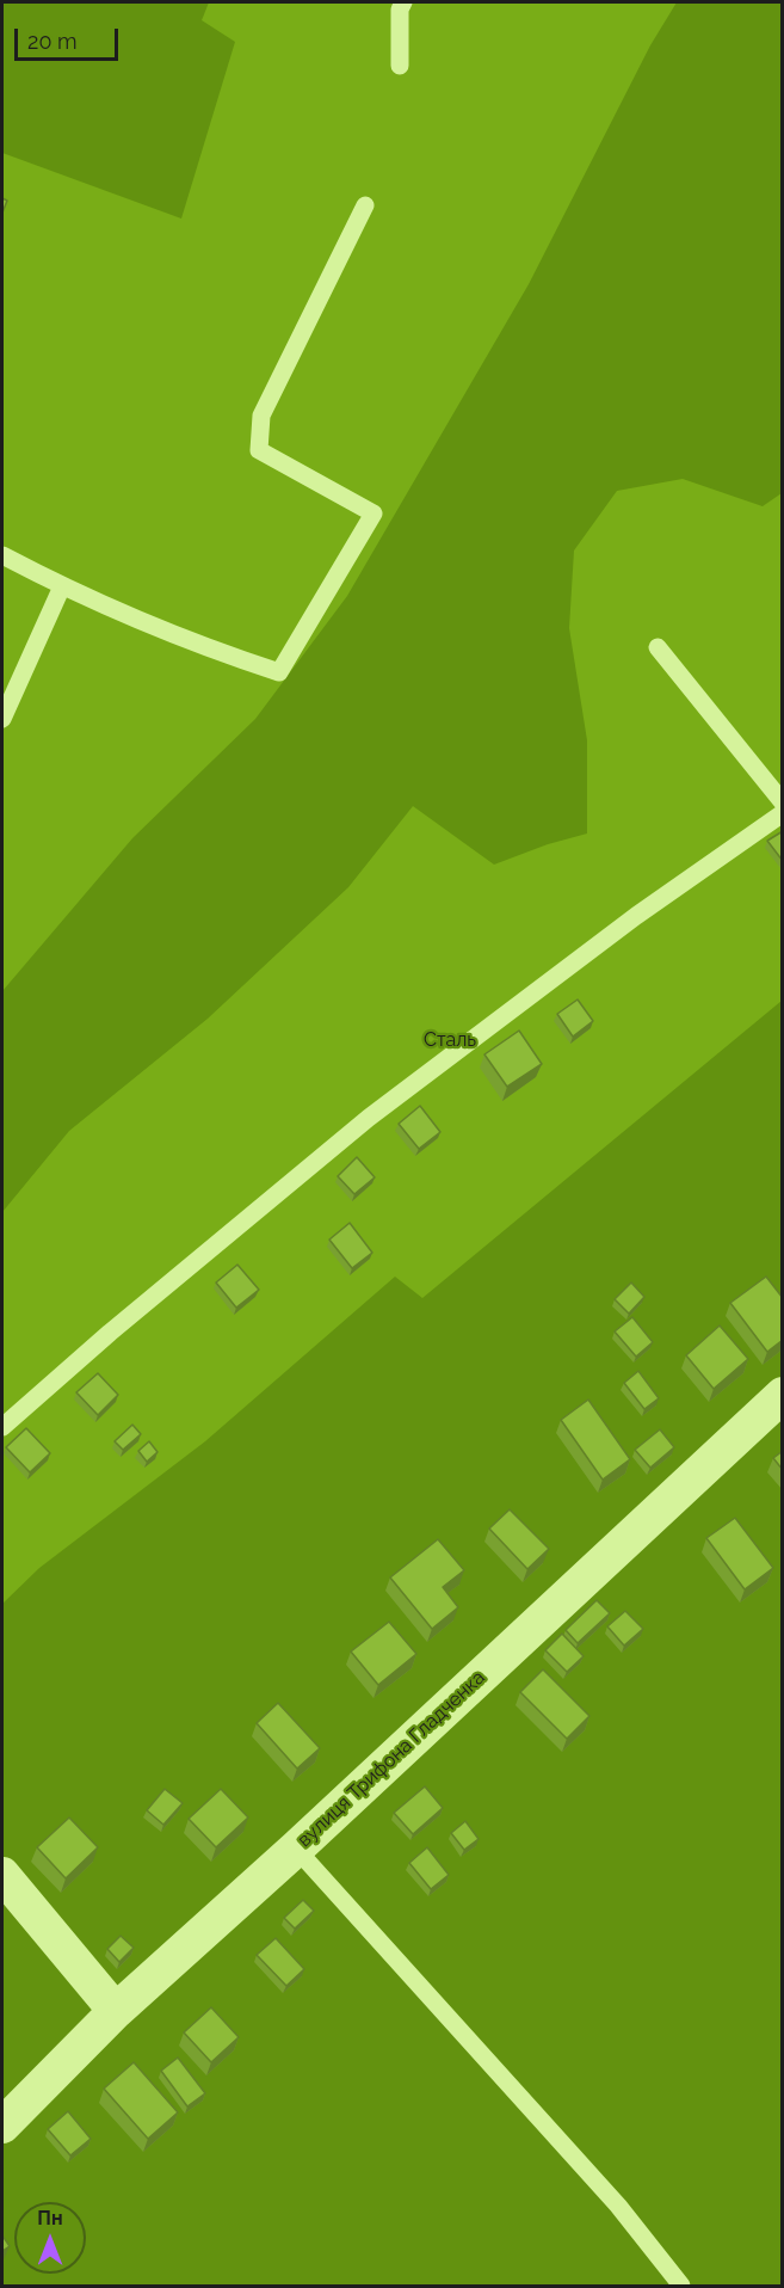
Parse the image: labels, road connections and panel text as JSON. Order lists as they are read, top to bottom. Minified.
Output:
{"streets":{"street":["вулиця Трифона Гладченка"]},"parks":["Сталь"],"scale_bar":"20 m","north":"top"}
